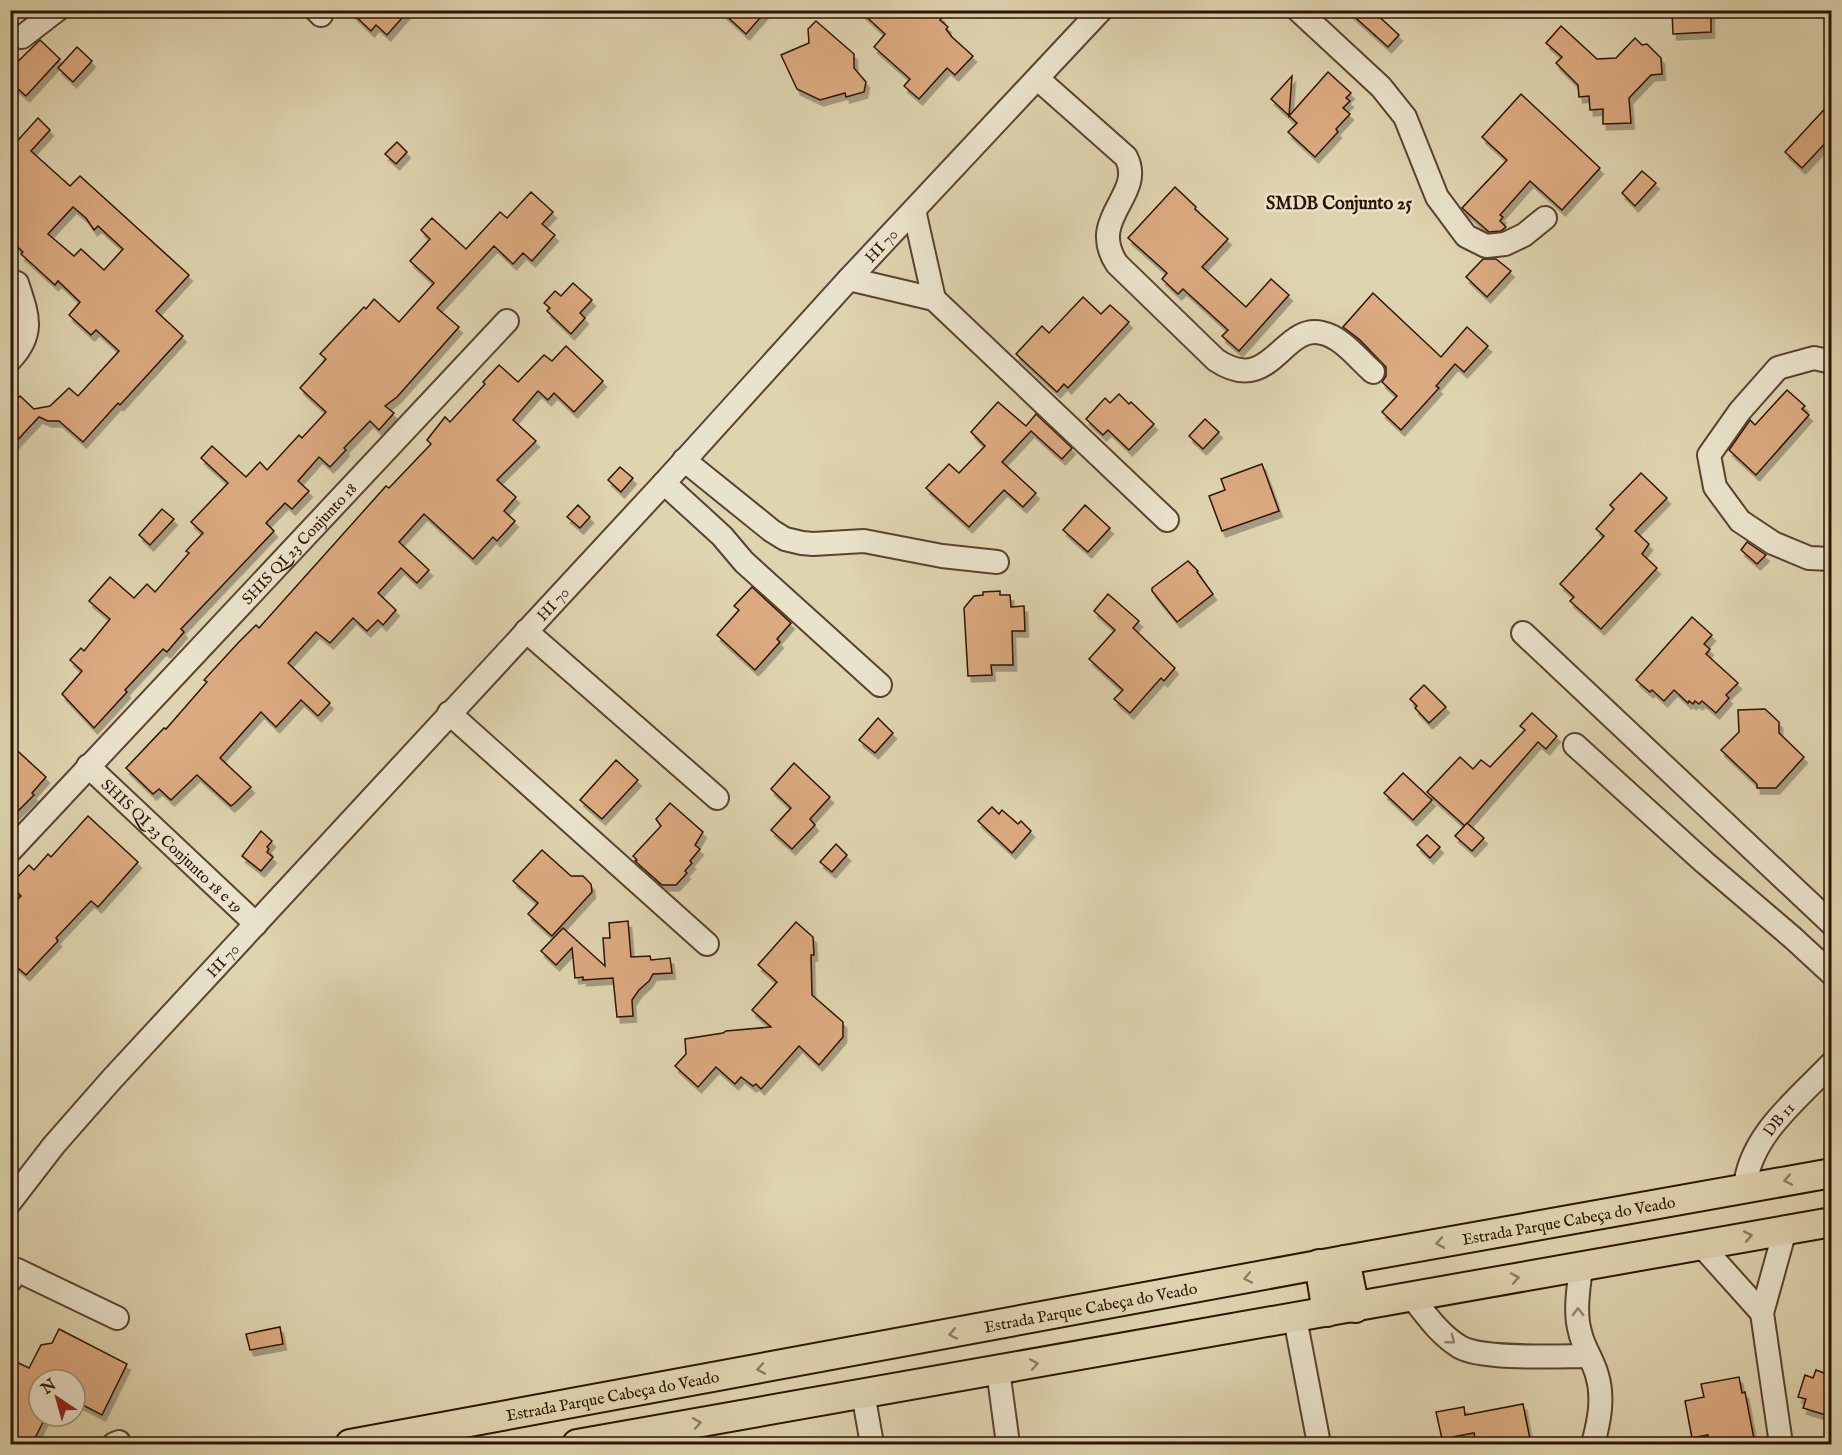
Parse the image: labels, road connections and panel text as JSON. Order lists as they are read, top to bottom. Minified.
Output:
{"streets":{"main road":["Estrada Parque Cabeça do Veado"],"street":["HI 70","SHIS QI 23 Conjunto 18","SHIS QI 23 Conjunto 18 e 19","DB 11"]},"crossings":[["HI 70","SHIS QI 23 Conjunto 18 e 19"],["SHIS QI 23 Conjunto 18","SHIS QI 23 Conjunto 18 e 19"],["DB 11","Estrada Parque Cabeça do Veado"]],"districts":["SMDB Conjunto 25"],"north":"top left"}
